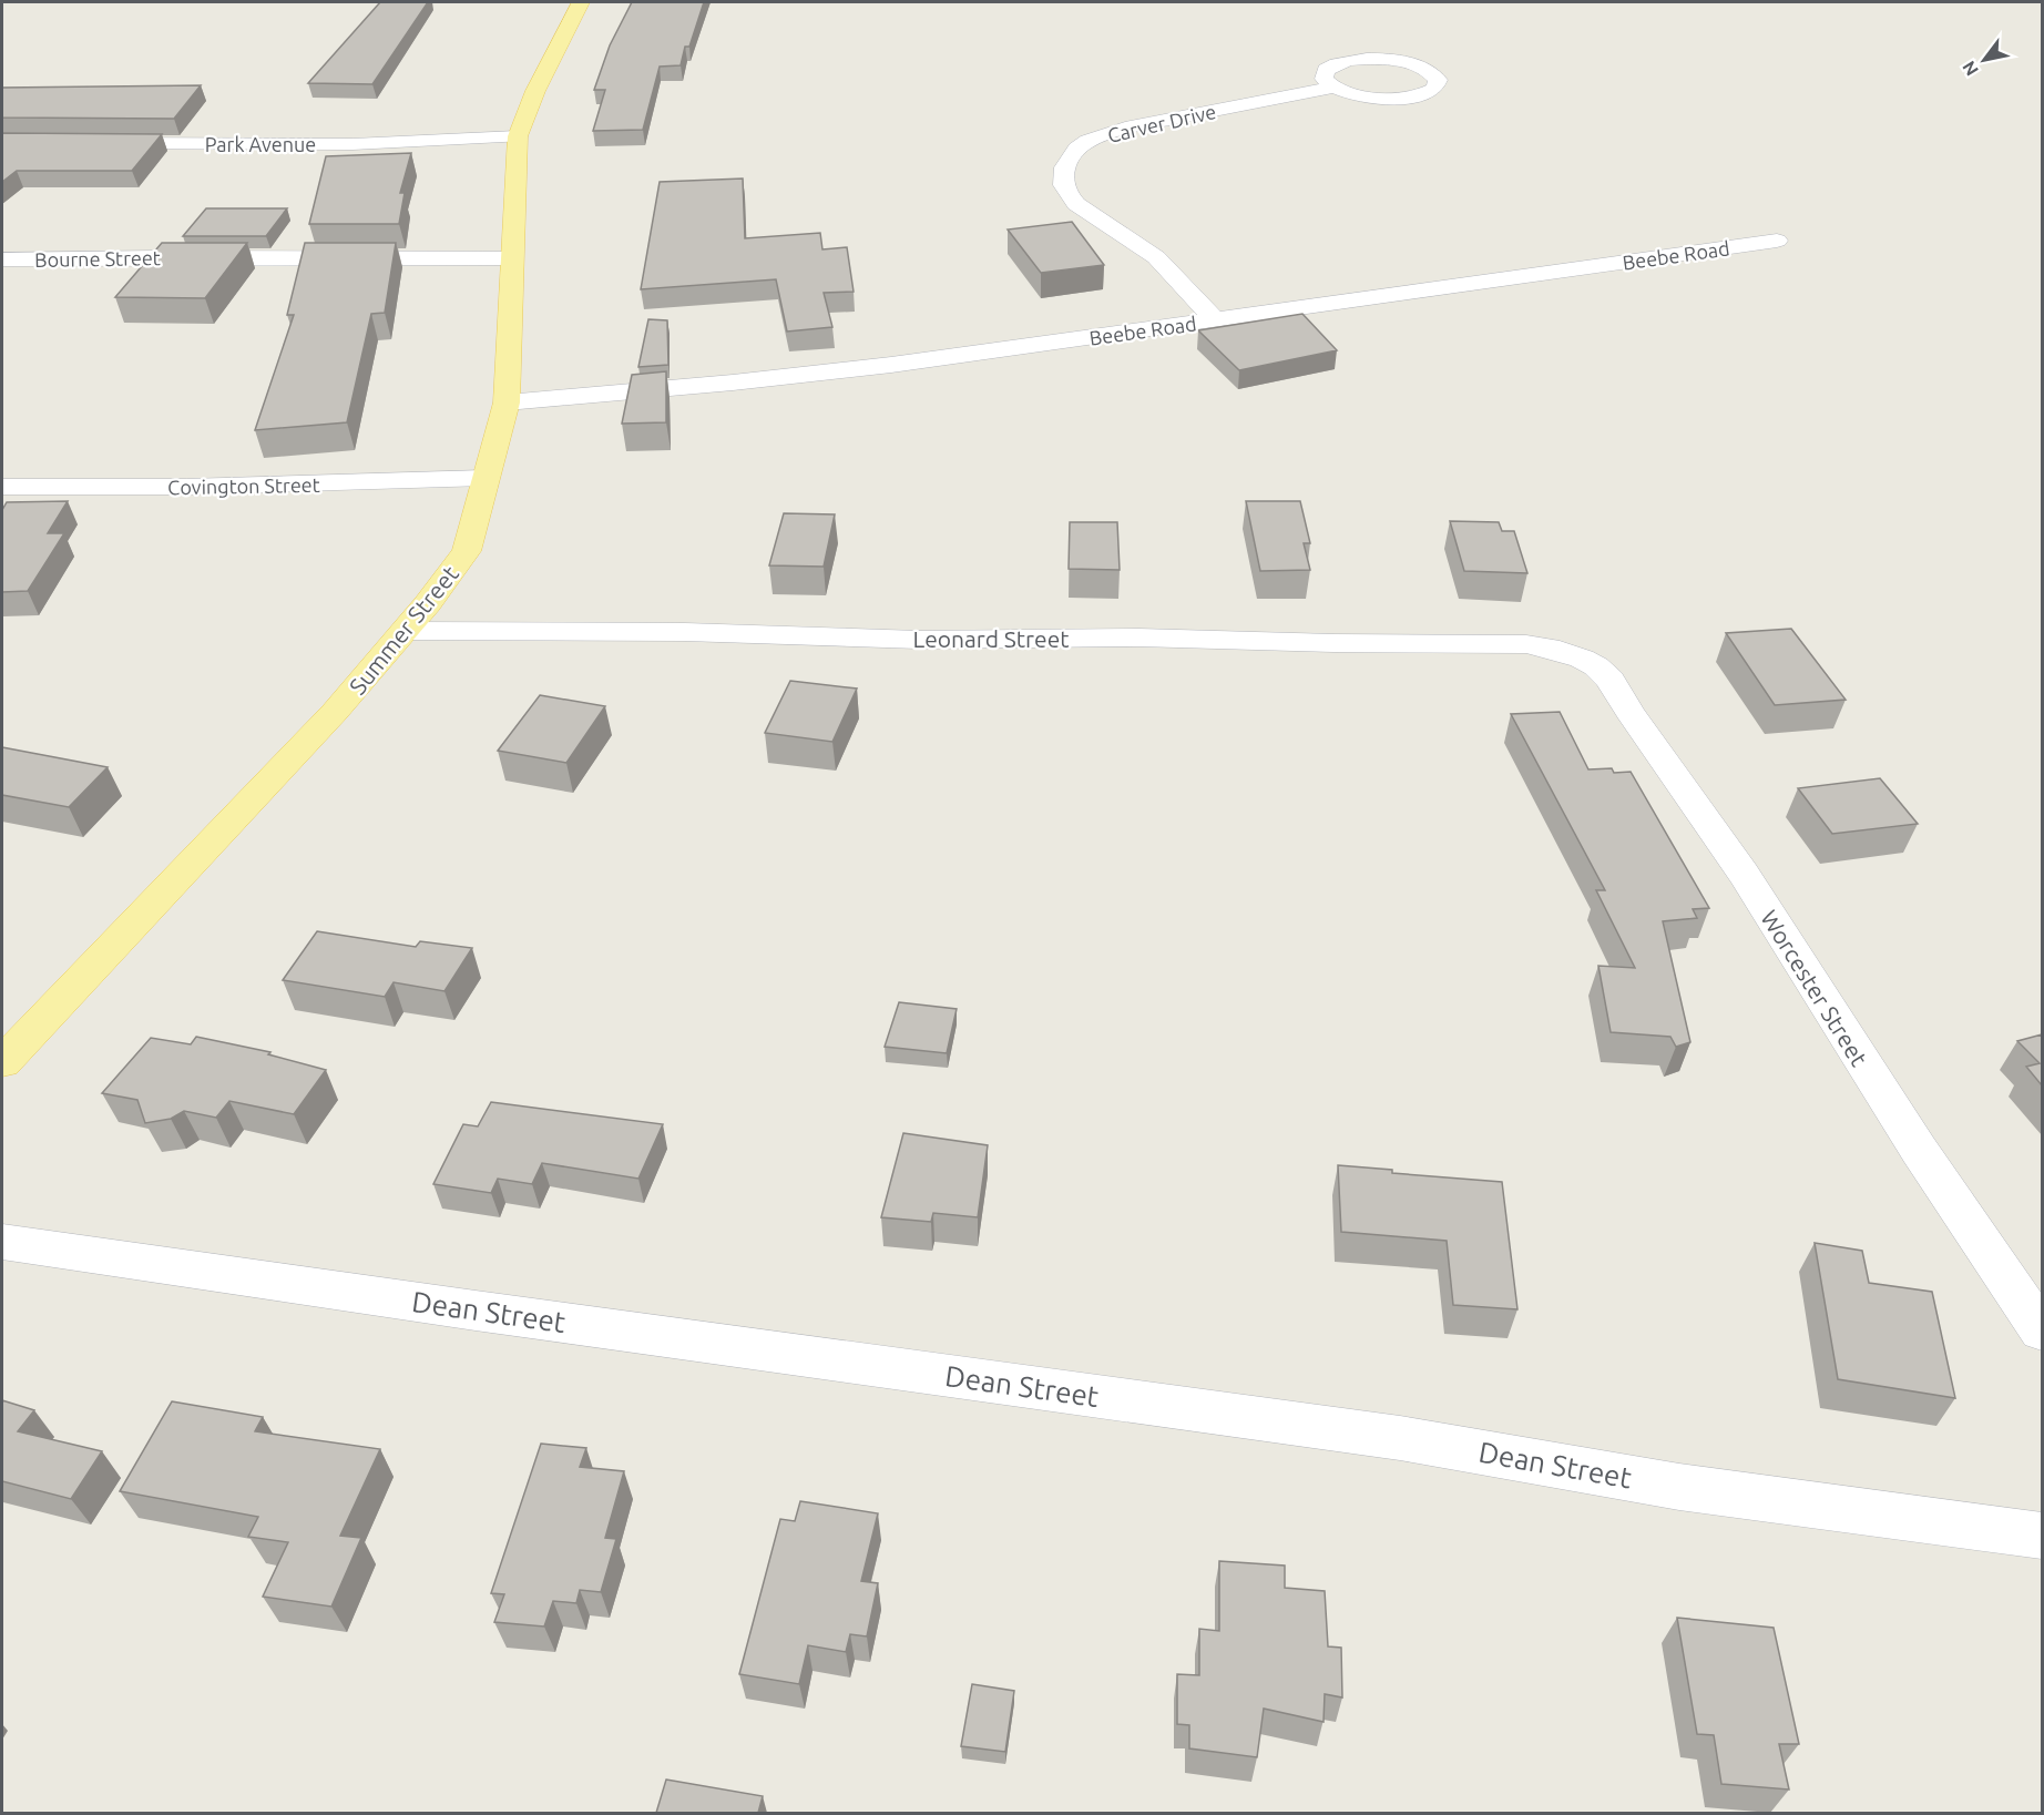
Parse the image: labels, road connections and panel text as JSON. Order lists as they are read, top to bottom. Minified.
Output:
{"streets":{"main road":["Summer Street"],"street":["Carver Drive","Park Avenue","Beebe Road","Bourne Street","Covington Street","Leonard Street","Worcester Street","Dean Street"]},"crossings":[["Carver Drive","Beebe Road"],["Park Avenue","Summer Street"],["Beebe Road","Summer Street"],["Bourne Street","Summer Street"],["Covington Street","Summer Street"],["Summer Street","Leonard Street"],["Leonard Street","Worcester Street"]],"north":"bottom left"}
